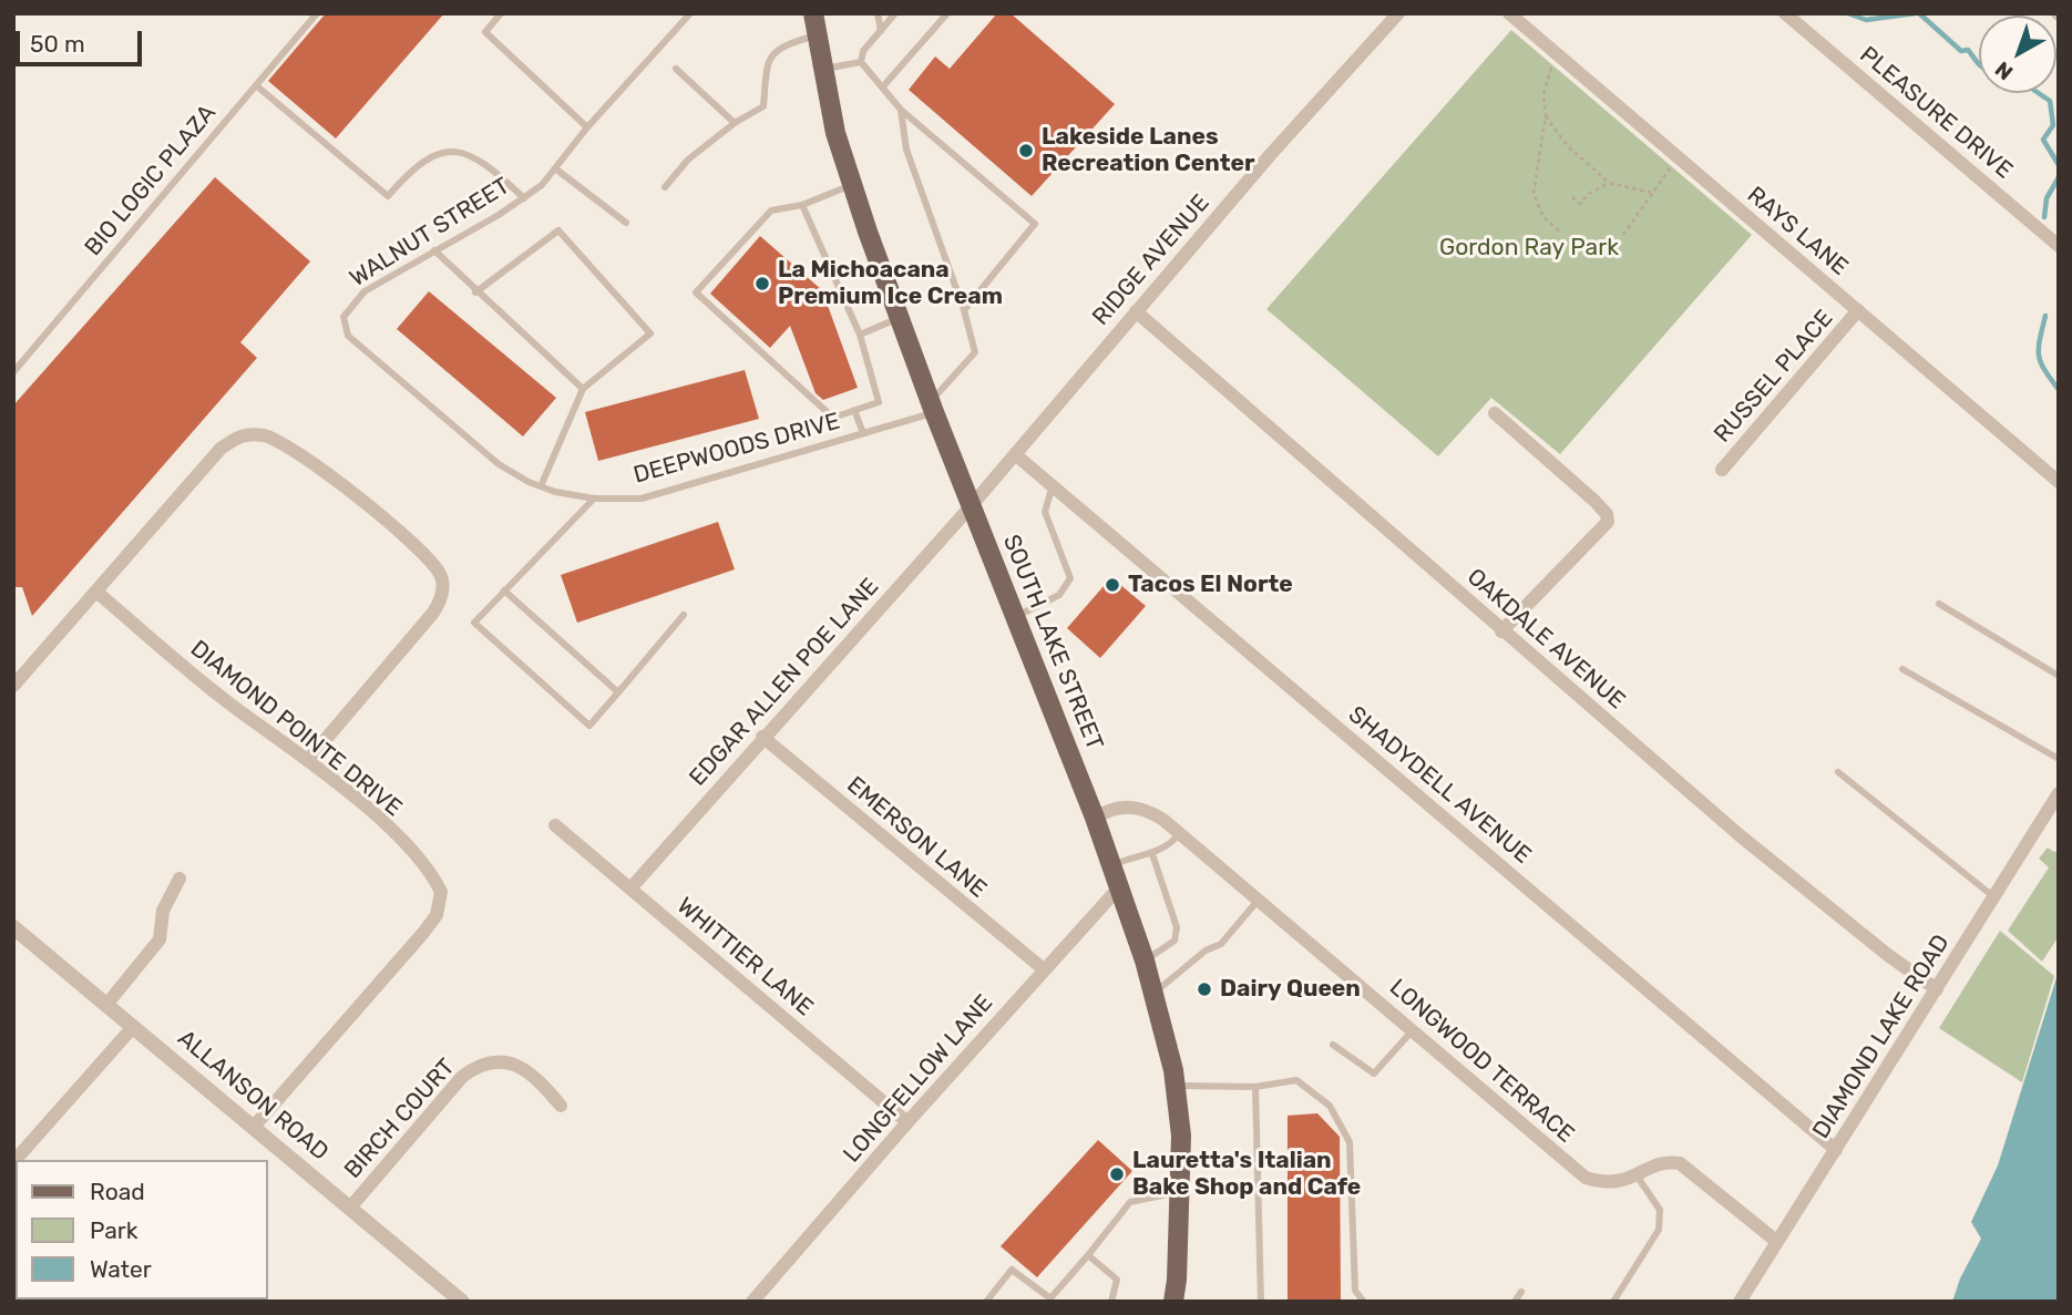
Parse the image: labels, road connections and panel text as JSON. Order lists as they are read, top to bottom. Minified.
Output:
{"streets":{"main road":["SOUTH LAKE STREET"],"street":["PLEASURE DRIVE","RAYS LANE","RIDGE AVENUE","RUSSEL PLACE","OAKDALE AVENUE","EDGAR ALLEN POE LANE","DIAMOND POINTE DRIVE","SHADYDELL AVENUE","EMERSON LANE","WHITTIER LANE","DIAMOND LAKE ROAD","LONGWOOD TERRACE","LONGFELLOW LANE","ALLANSON ROAD","BIRCH COURT"],"lane":["BIO LOGIC PLAZA","WALNUT STREET","DEEPWOODS DRIVE"]},"crossings":[["RAYS LANE","RUSSEL PLACE"],["WALNUT STREET","DEEPWOODS DRIVE"],["RIDGE AVENUE","OAKDALE AVENUE"],["RIDGE AVENUE","SOUTH LAKE STREET"],["RIDGE AVENUE","EDGAR ALLEN POE LANE"],["RIDGE AVENUE","SHADYDELL AVENUE"],["DEEPWOODS DRIVE","SOUTH LAKE STREET"],["OAKDALE AVENUE","DIAMOND LAKE ROAD"],["SOUTH LAKE STREET","EDGAR ALLEN POE LANE"],["SOUTH LAKE STREET","LONGWOOD TERRACE"],["SOUTH LAKE STREET","LONGFELLOW LANE"],["EDGAR ALLEN POE LANE","EMERSON LANE"],["EDGAR ALLEN POE LANE","WHITTIER LANE"],["DIAMOND POINTE DRIVE","ALLANSON ROAD"],["SHADYDELL AVENUE","DIAMOND LAKE ROAD"],["EMERSON LANE","LONGFELLOW LANE"],["WHITTIER LANE","LONGFELLOW LANE"],["DIAMOND LAKE ROAD","LONGWOOD TERRACE"],["ALLANSON ROAD","BIRCH COURT"]],"parks":["Gordon Ray Park"],"places":["Lakeside Lanes Recreation Center","La Michoacana Premium Ice Cream","Tacos El Norte","Dairy Queen","Lauretta's Italian Bake Shop and Cafe"],"legend":["Road","Park","Water"],"scale_bar":"50 m","north":"bottom left"}
